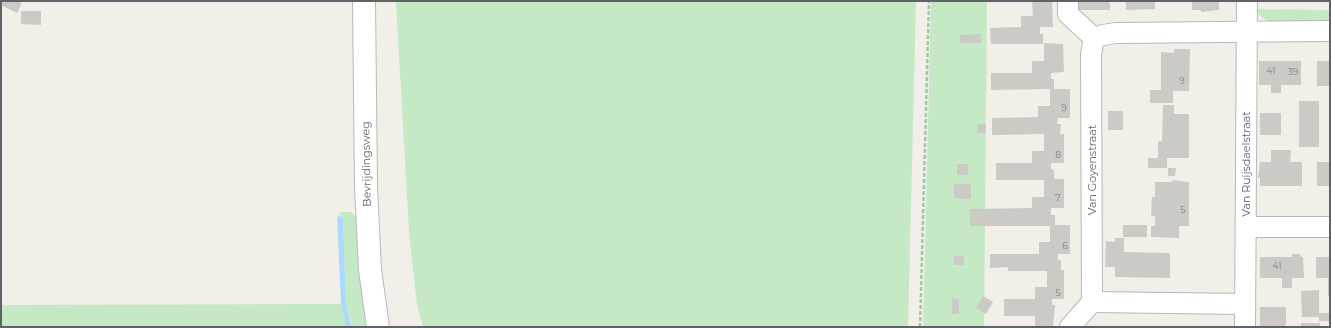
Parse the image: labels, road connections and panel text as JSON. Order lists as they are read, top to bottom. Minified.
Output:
{"streets":{"main road":["Bevrijdingsweg"],"street":["Van Ruijsdaelstraat","Van Goyenstraat"]},"house_numbers":["41","39","9","9","8","7","5","6","41","5"]}
